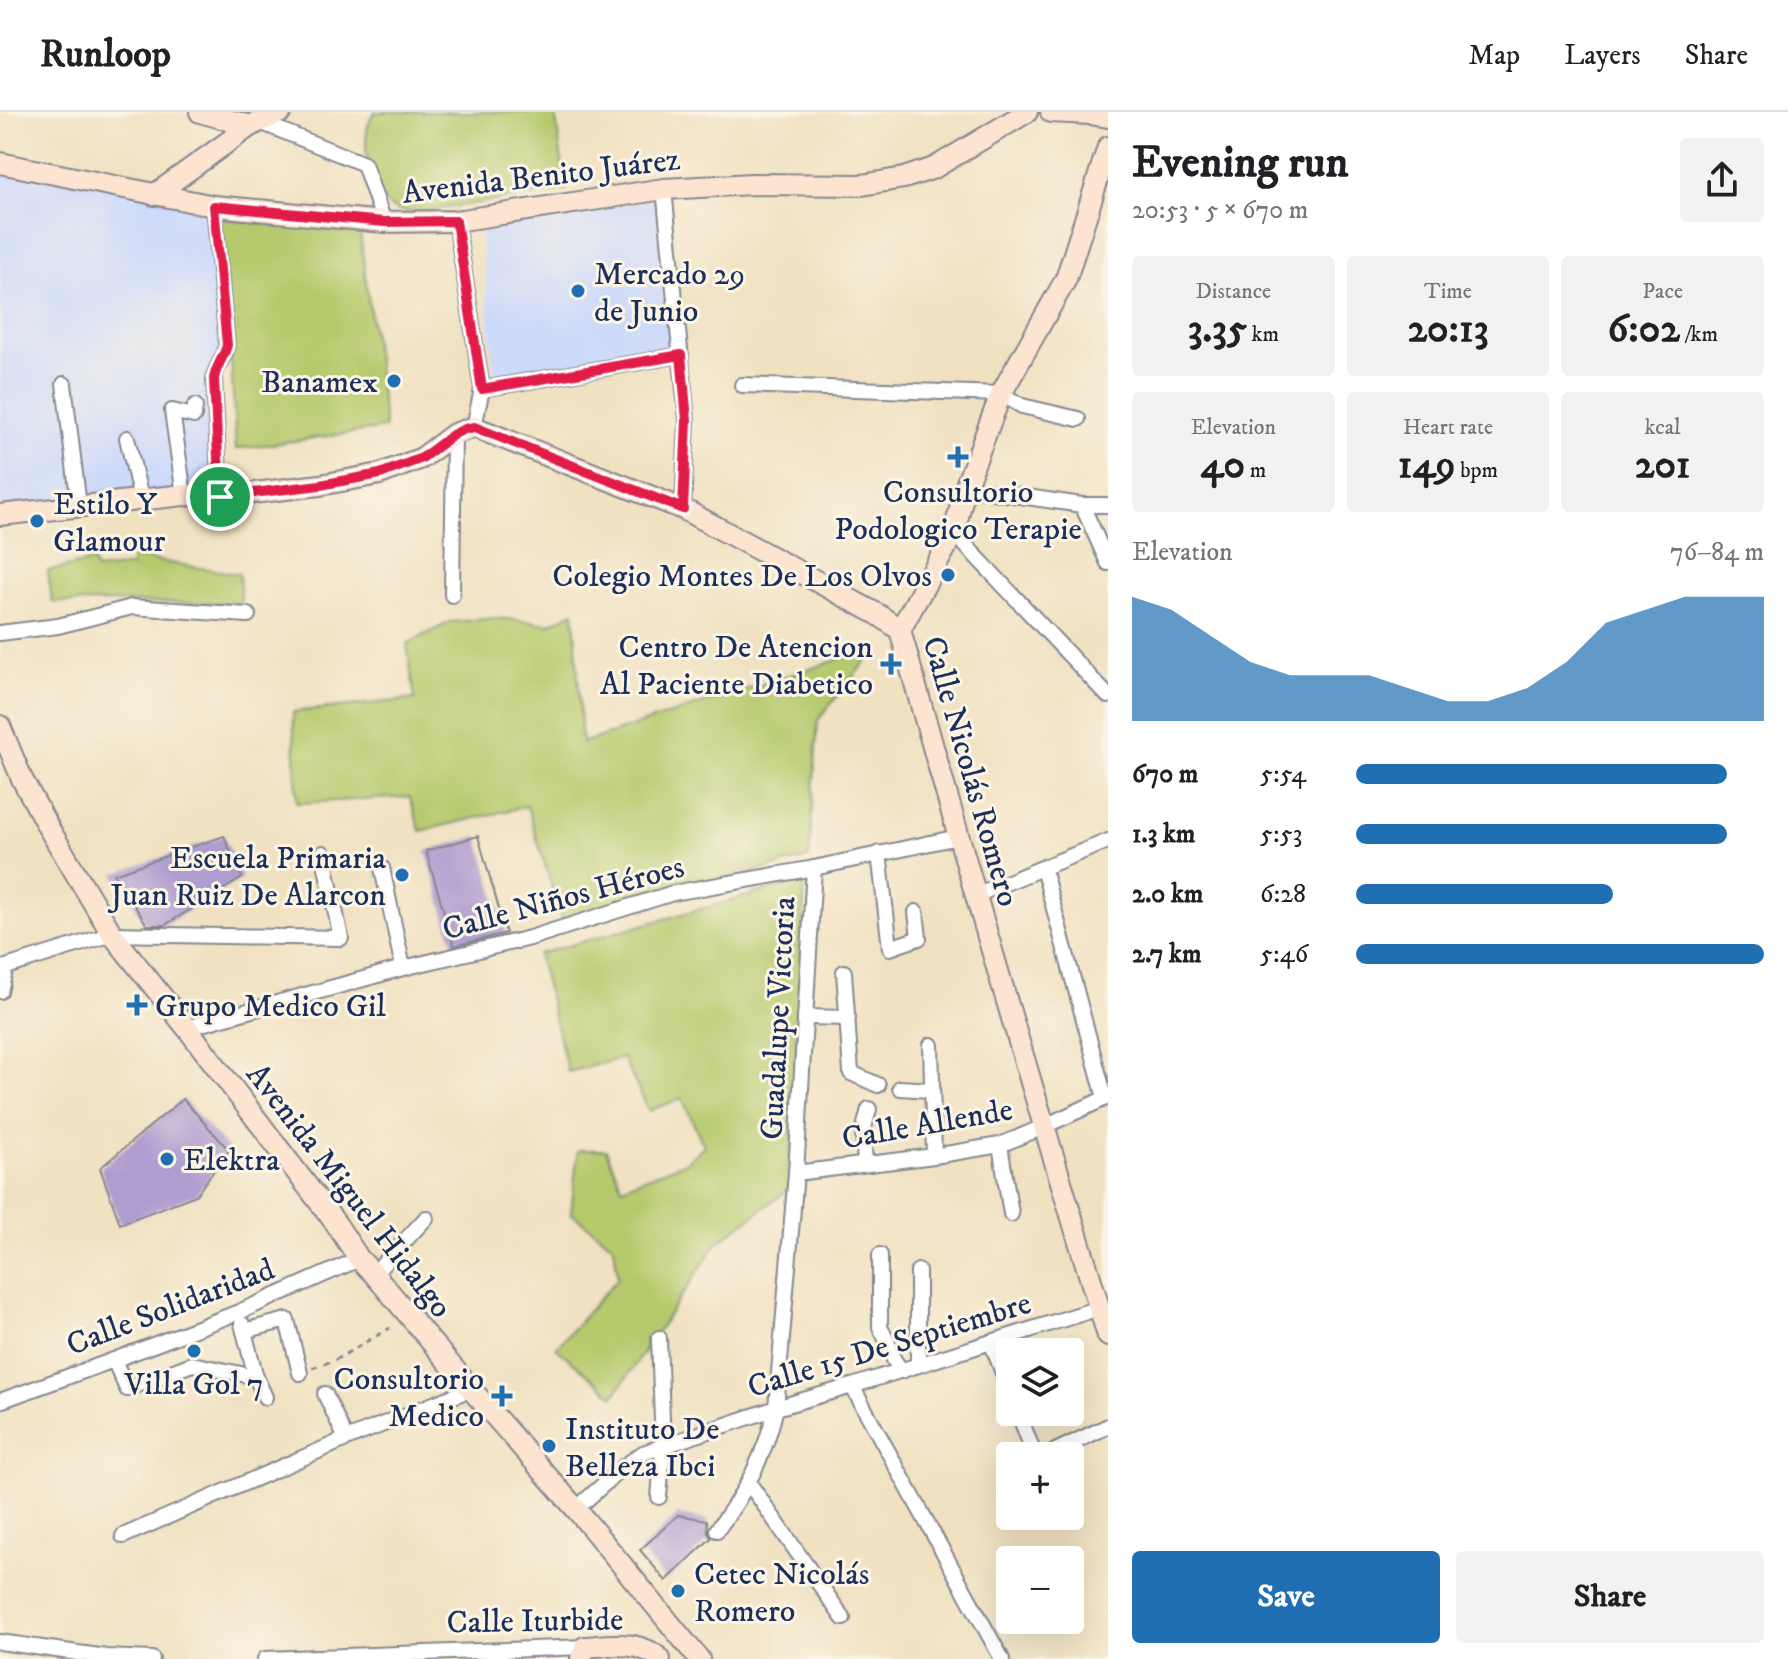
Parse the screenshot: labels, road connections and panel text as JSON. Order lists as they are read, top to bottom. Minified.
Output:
{"streets":{"main road":["Avenida Benito Juárez","Calle Nicolás Romero","Avenida Miguel Hidalgo","Calle Iturbide"],"street":["Calle Niños Héroes","Guadalupe Victoria","Calle Allende","Calle Solidaridad","Calle 15 De Septiembre"]},"crossings":[["Calle Nicolás Romero","Calle Niños Héroes"],["Calle Nicolás Romero","Calle Allende"],["Calle Nicolás Romero","Calle 15 De Septiembre"],["Calle Niños Héroes","Guadalupe Victoria"],["Calle Niños Héroes","Avenida Miguel Hidalgo"],["Guadalupe Victoria","Calle Allende"],["Guadalupe Victoria","Calle 15 De Septiembre"],["Avenida Miguel Hidalgo","Calle Solidaridad"],["Avenida Miguel Hidalgo","Calle 15 De Septiembre"]],"places":{"other":["Mercado 29 de Junio","Banamex","Estilo Y Glamour","Colegio Montes De Los Olvos","Escuela Primaria Juan Ruiz De Alarcon","Elektra","Villa Gol 7","Instituto De Belleza Ibci","Cetec Nicolás Romero"],"health":["Consultorio Podologico Terapie","Centro De Atencion Al Paciente Diabetico","Grupo Medico Gil","Consultorio Medico"]},"page":{"header":"Runloop","nav":["Map","Layers","Share"],"heading":["Evening run","20:53 · 5 × 670 m"],"stats":[["Distance","3.35 km"],["Time","20:13"],["Pace","6:02 /km"],["Elevation","40 m"],["Heart rate","149 bpm"],["kcal","201"]],"chart":["Elevation","76–84 m"],"list":[{"name":"670 m","note":"5:54"},{"name":"1.3 km","note":"5:53"},{"name":"2.0 km","note":"6:28"},{"name":"2.7 km","note":"5:46"}],"map_buttons":["+","−"],"buttons":["Save","Share"]}}
